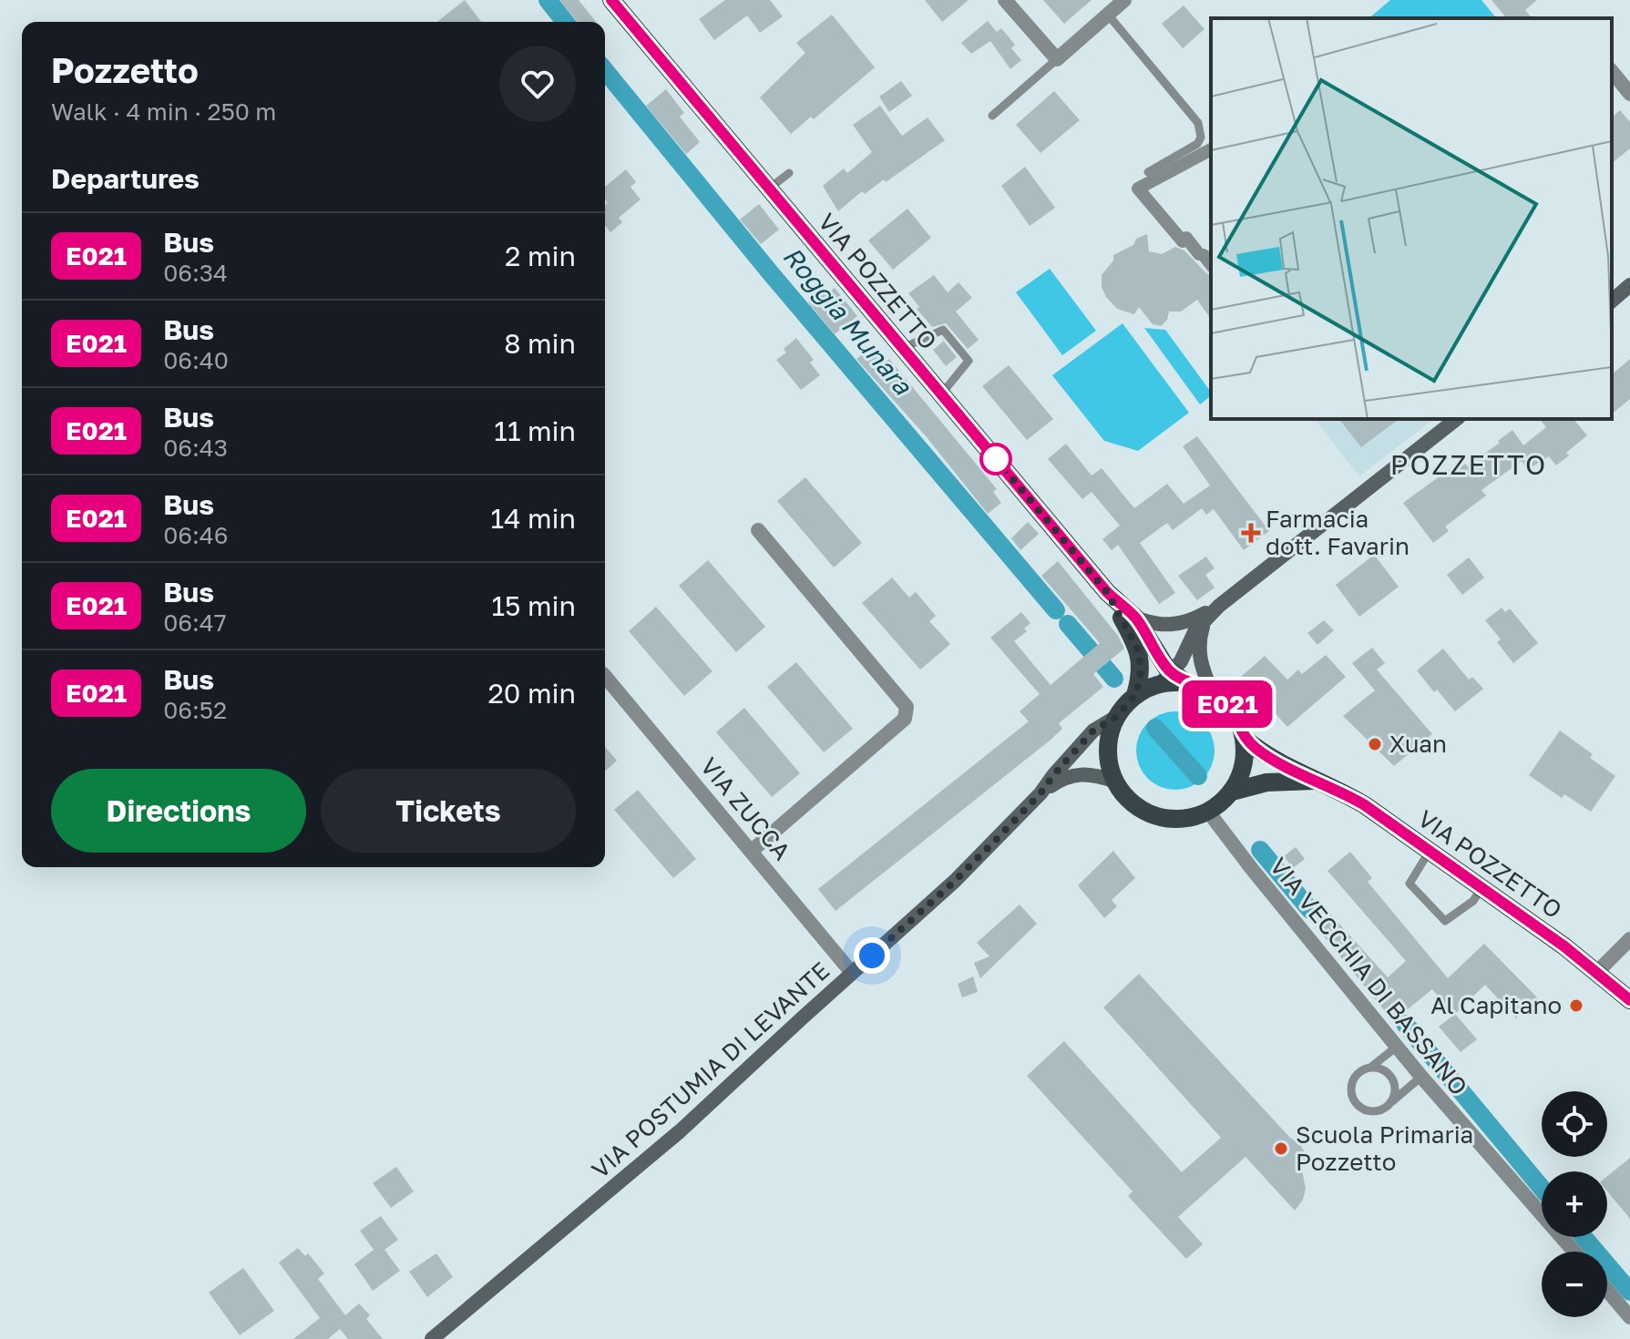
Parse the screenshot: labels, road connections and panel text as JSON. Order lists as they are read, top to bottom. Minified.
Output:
{"streets":{"main road":["VIA POZZETTO","VIA POSTUMIA DI LEVANTE"],"street":["VIA ZUCCA","VIA VECCHIA DI BASSANO"]},"crossings":[["VIA POZZETTO","VIA VECCHIA DI BASSANO"],["VIA POZZETTO","VIA POSTUMIA DI LEVANTE"],["VIA ZUCCA","VIA POSTUMIA DI LEVANTE"],["VIA VECCHIA DI BASSANO","VIA POSTUMIA DI LEVANTE"]],"districts":["POZZETTO"],"water":["Roggia Munara"],"places":{"health":["Farmacia dott. Favarin"],"other":["Xuan","Al Capitano","Scuola Primaria Pozzetto"]},"lines":["bus line E021"],"page":{"on_map":"E021","heading":[["Pozzetto","Walk · 4 min · 250 m"],"Departures"],"list":[{"mark":"E021","name":"Bus","note":"06:34","value":"2 min"},{"mark":"E021","name":"Bus","note":"06:40","value":"8 min"},{"mark":"E021","name":"Bus","note":"06:43","value":"11 min"},{"mark":"E021","name":"Bus","note":"06:46","value":"14 min"},{"mark":"E021","name":"Bus","note":"06:47","value":"15 min"},{"mark":"E021","name":"Bus","note":"06:52","value":"20 min"}],"buttons":["Directions","Tickets"],"map_buttons":["+","−"]}}
